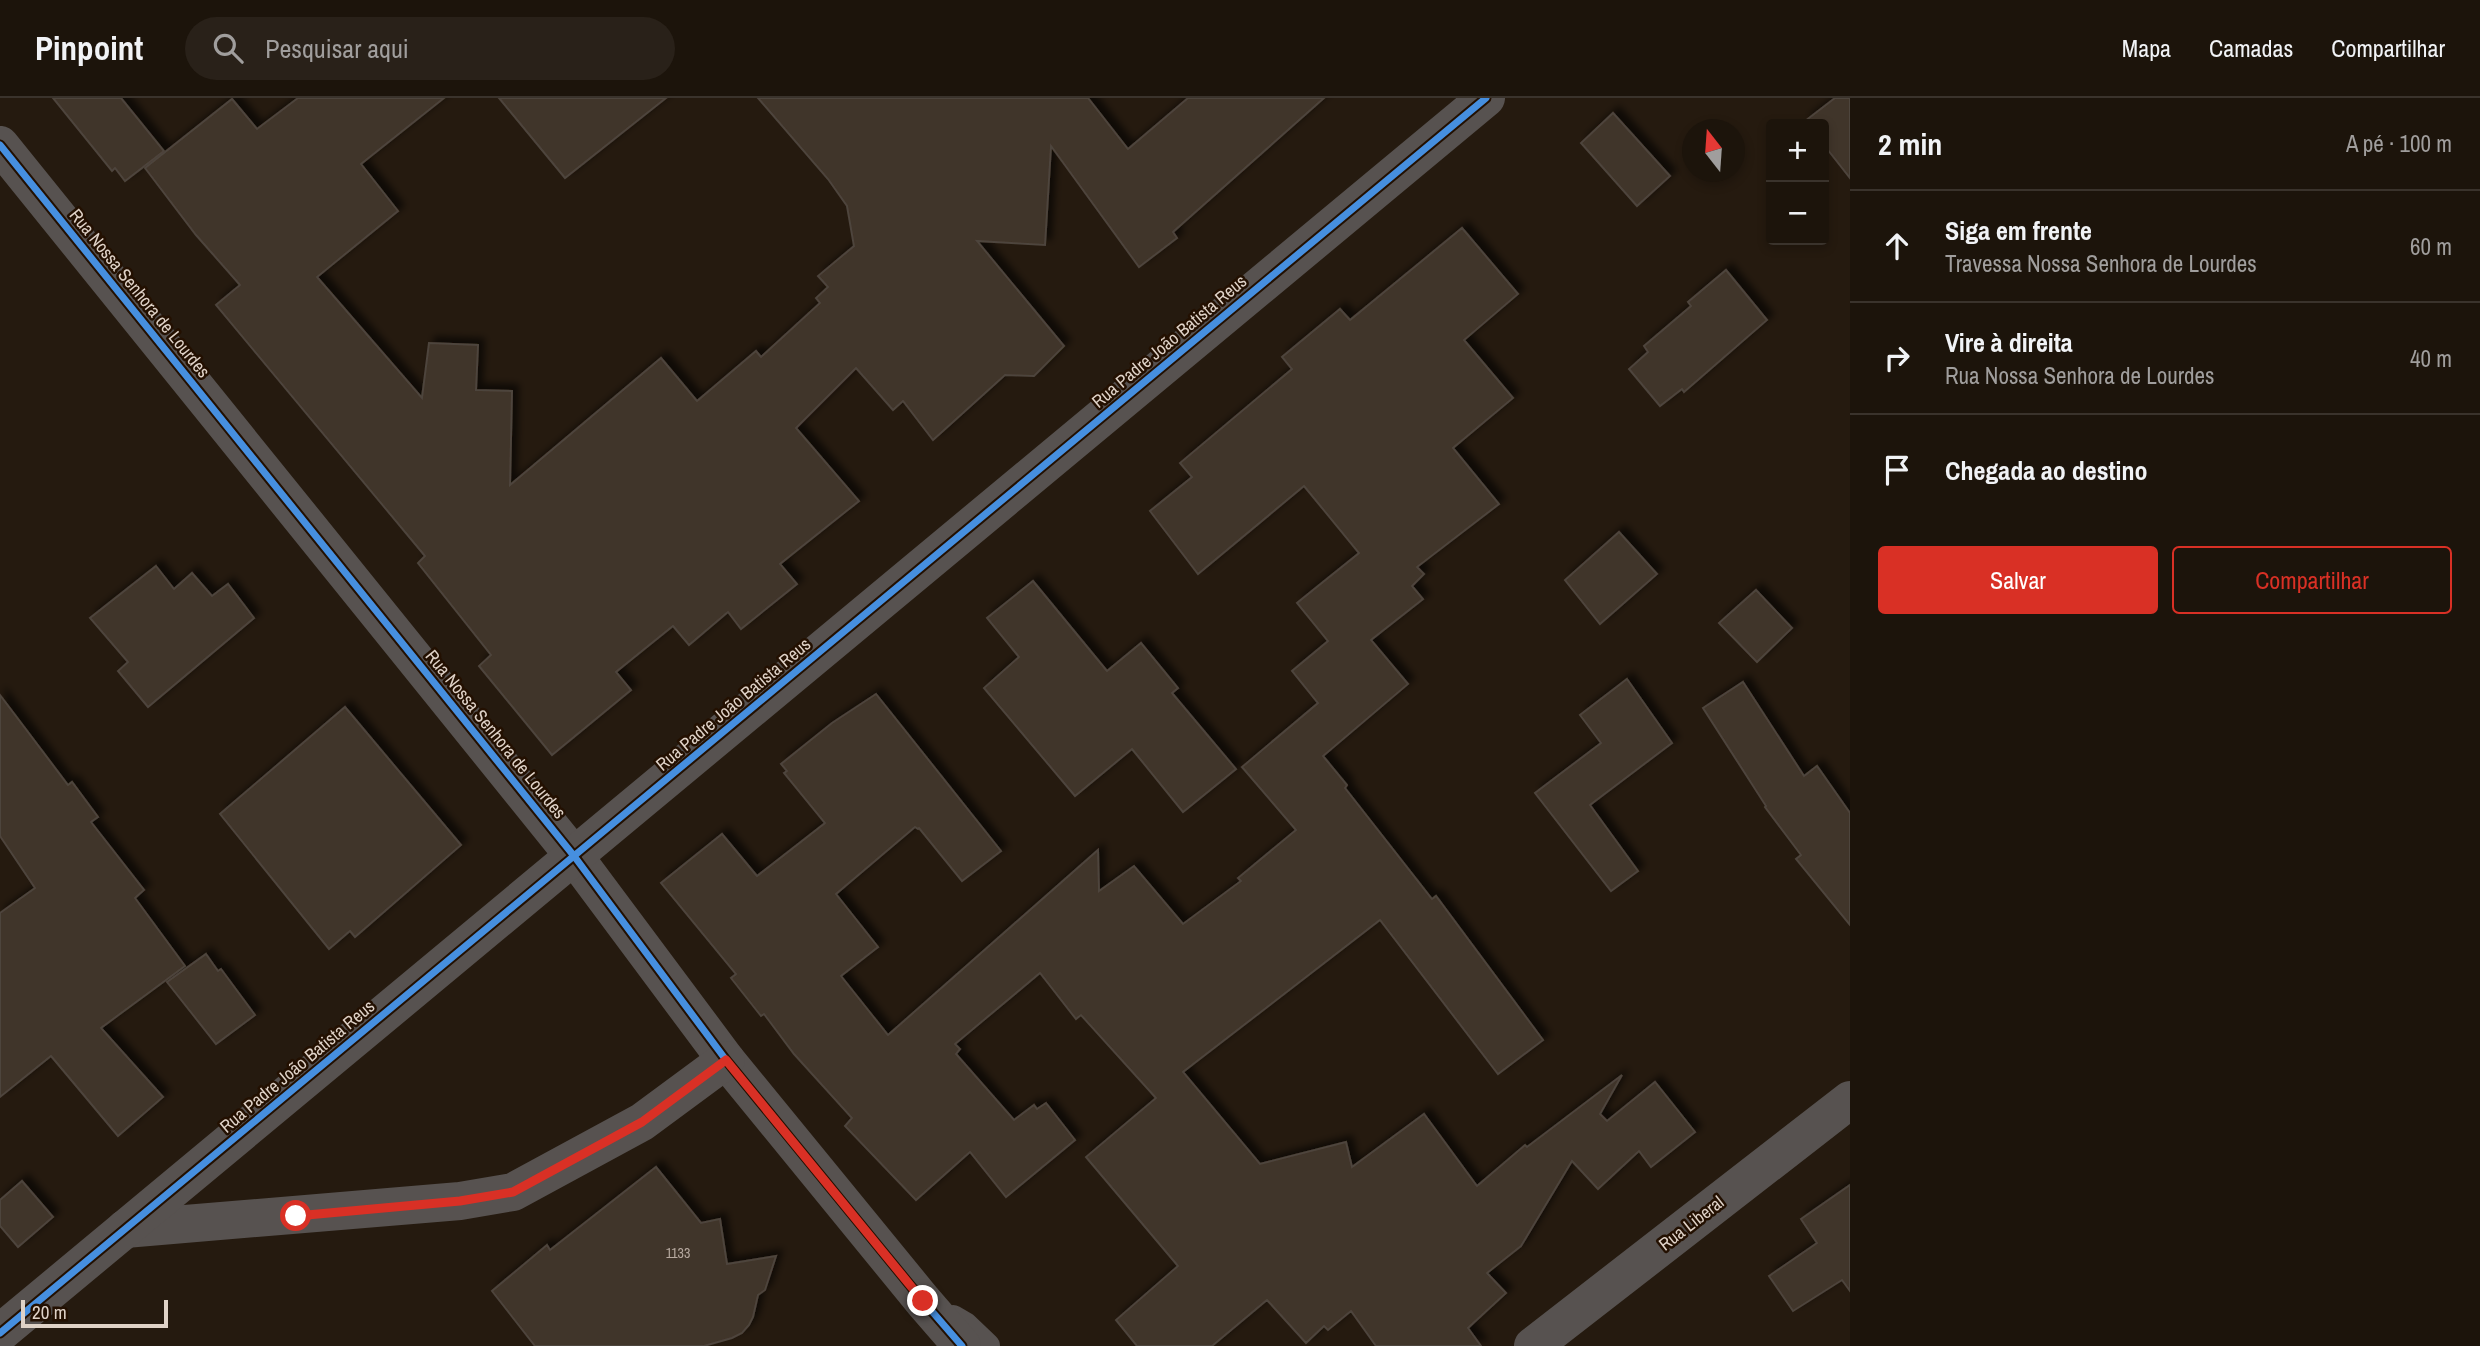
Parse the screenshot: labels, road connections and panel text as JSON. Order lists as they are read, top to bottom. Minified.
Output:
{"streets":{"street":["Rua Nossa Senhora de Lourdes","Rua Padre João Batista Reus","Rua Liberal"]},"crossings":[["Rua Nossa Senhora de Lourdes","Rua Padre João Batista Reus"]],"house_numbers":["1133"],"scale_bar":"20 m","north":"top","page":{"header":"Pinpoint","search":"Pesquisar aqui","nav":["Mapa","Camadas","Compartilhar"],"heading":["2 min","A pé · 100 m"],"map_buttons":["+","−"],"list":[["Siga em frente","Travessa Nossa Senhora de Lourdes","60 m"],["Vire à direita","Rua Nossa Senhora de Lourdes","40 m"],"Chegada ao destino"],"buttons":["Salvar","Compartilhar"],"scale":"20 m"}}
